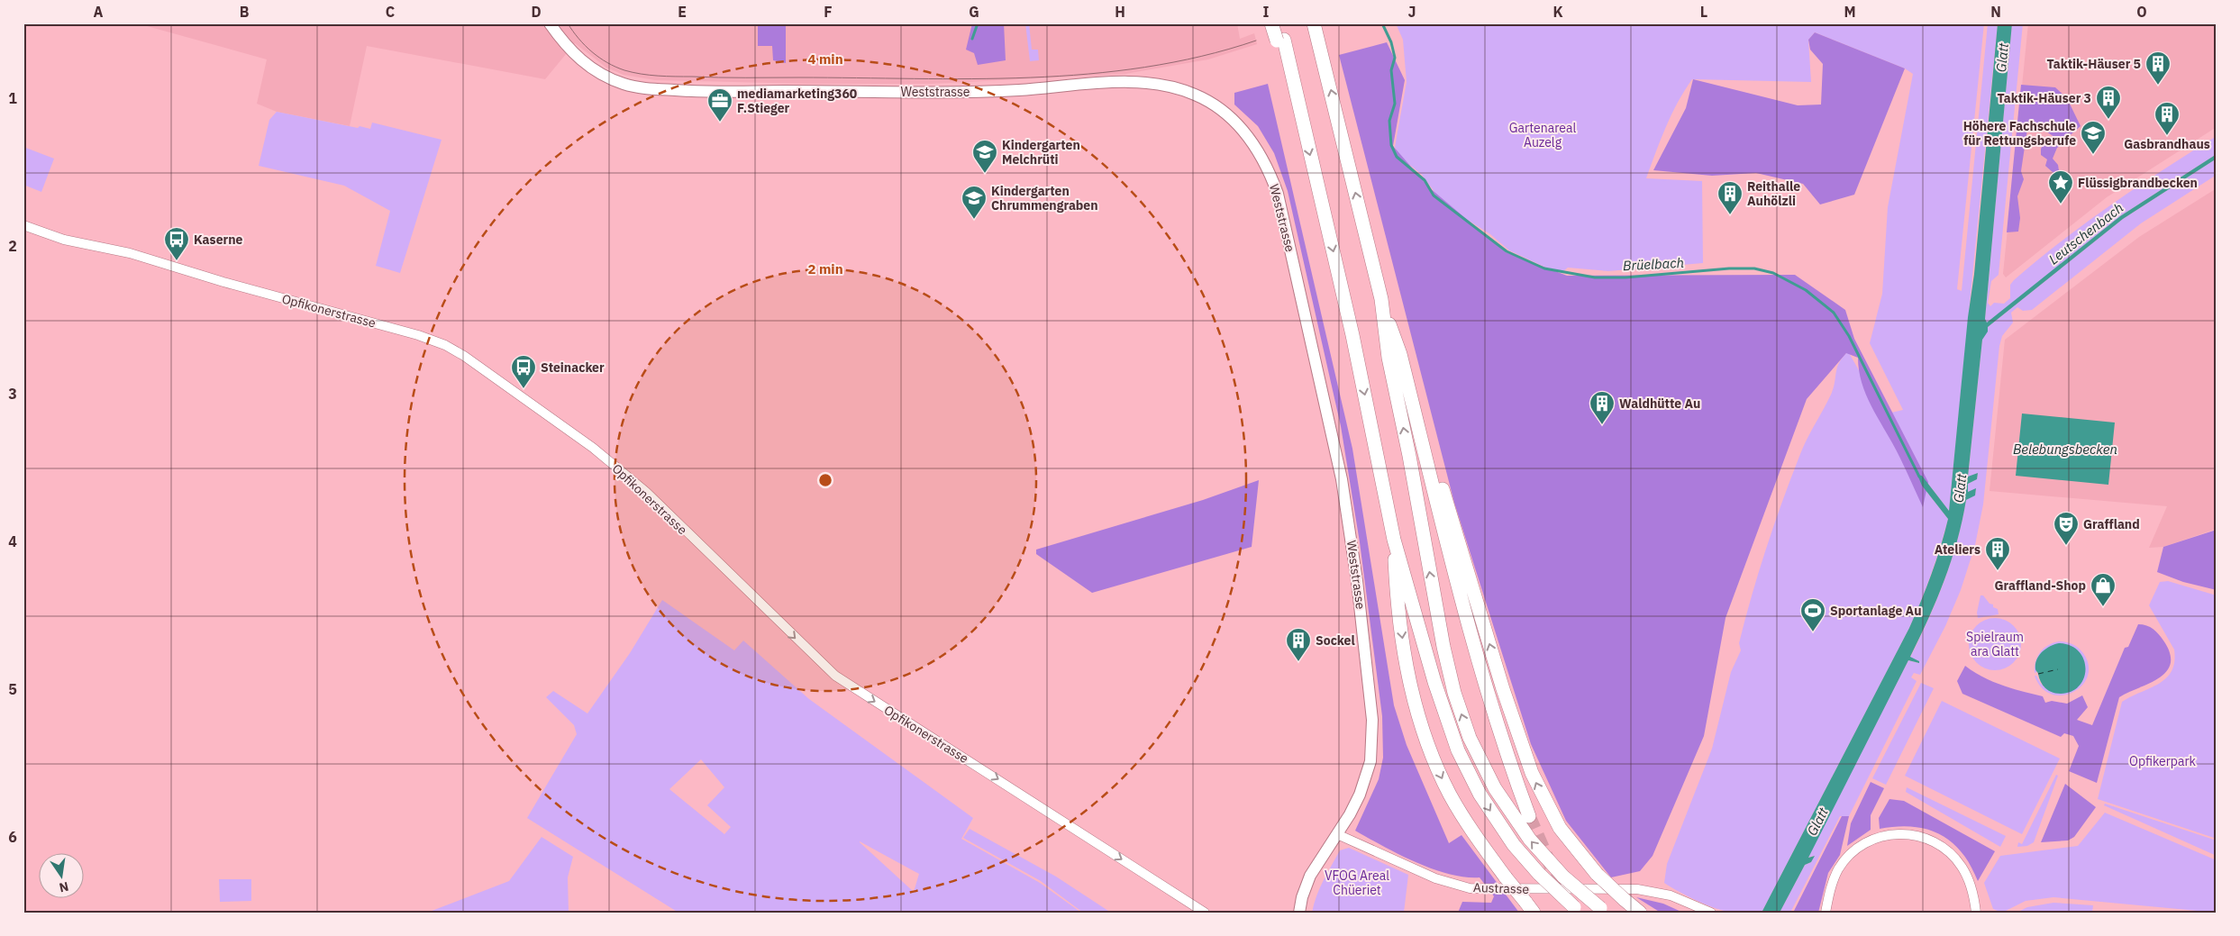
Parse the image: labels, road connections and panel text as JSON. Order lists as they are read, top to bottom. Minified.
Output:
{"streets":{"main road":["Weststrasse"],"street":["Opfikonerstrasse","Austrasse"]},"crossings":[["Weststrasse","Austrasse"]],"one_way":["Opfikonerstrasse"],"water":["Glatt","Leutschenbach","Brüelbach","Belebungsbecken"],"parks":["Gartenareal Auzelg","Spielraum ara Glatt","Opfikerpark","VFOG Areal Chüeriet"],"places":{"building":["Taktik-Häuser 5","Taktik-Häuser 3","Gasbrandhaus","Reithalle Auhölzli","Waldhütte Au","Ateliers","Sockel"],"office":["mediamarketing360 F.Stieger"],"school or university":["Höhere Fachschule für Rettungsberufe","Kindergarten Melchrüti","Kindergarten Chrummengraben"],"place":["Flüssigbrandbecken"],"bus stop":["Kaserne","Steinacker"],"theatre":["Graffland"],"shop":["Graffland-Shop"],"sports":["Sportanlage Au"]},"north":"bottom","grid":{"columns":["A","B","C","D","E","F","G","H","I","J","K","L","M","N","O"],"rows":["1","2","3","4","5","6"]},"rings":["4 min","2 min"]}
